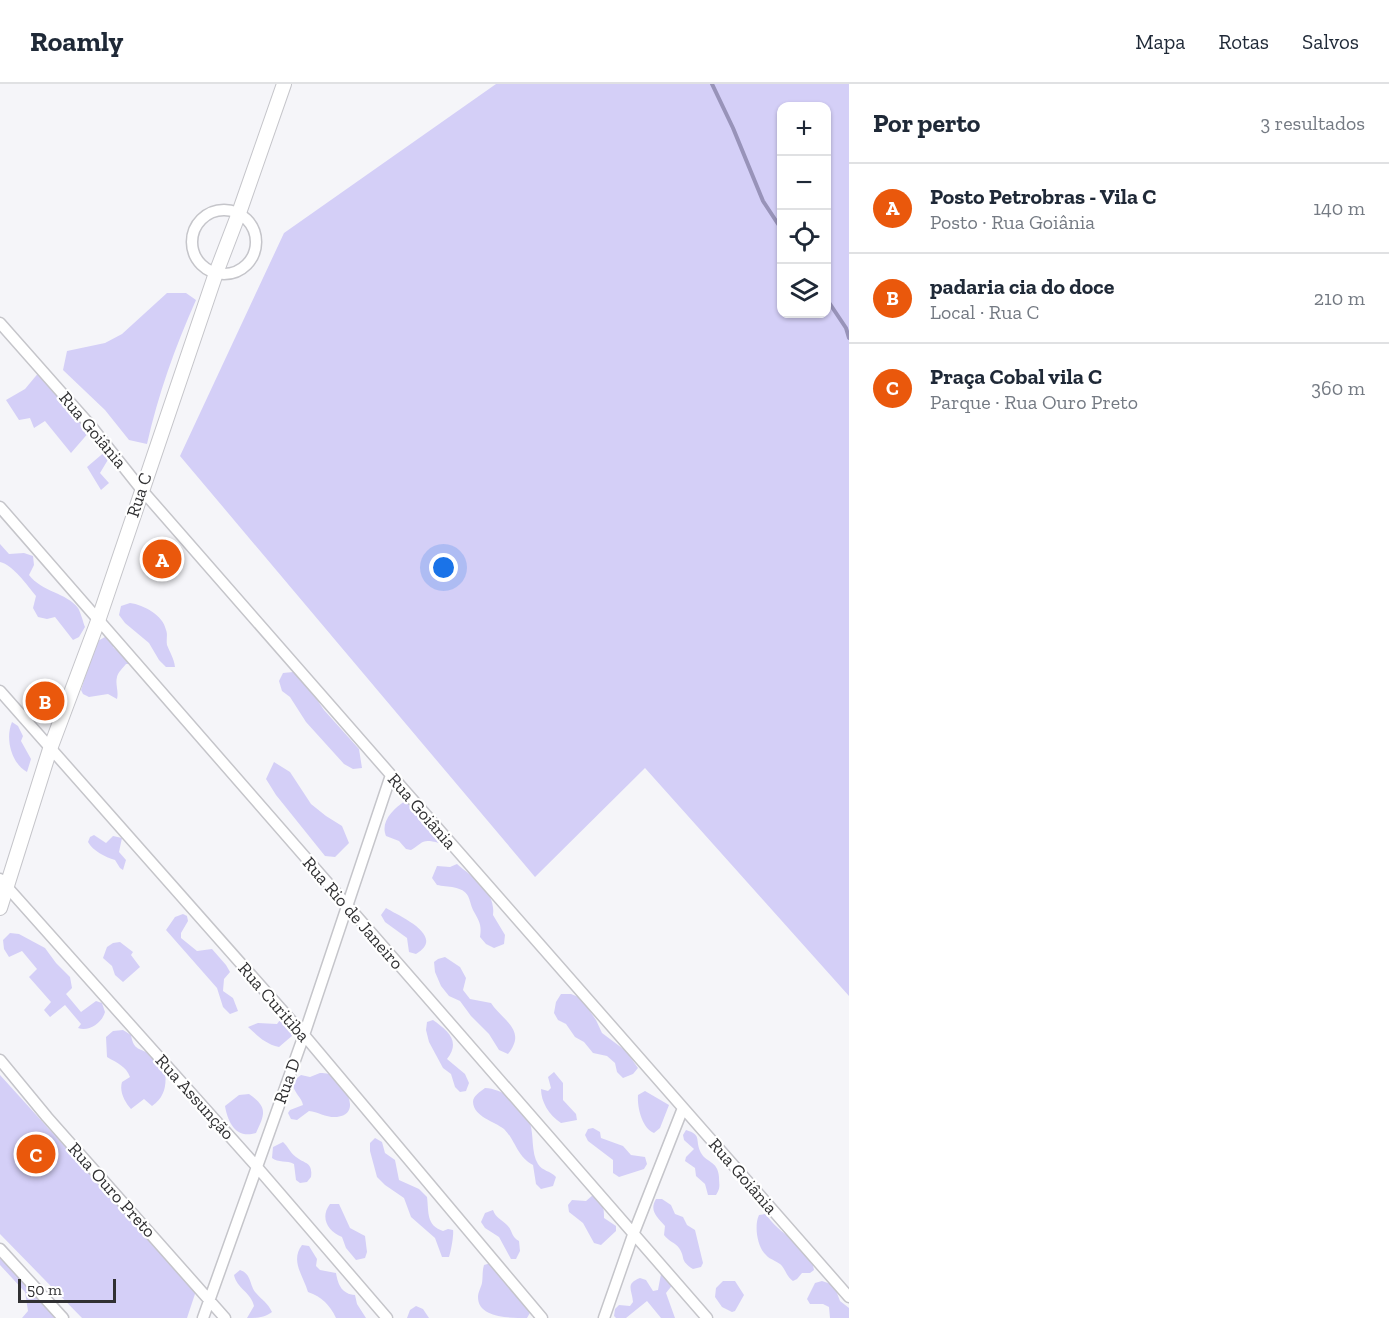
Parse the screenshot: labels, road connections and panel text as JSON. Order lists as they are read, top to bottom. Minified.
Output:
{"streets":{"street":["Rua Goiânia","Rua C","Rua Rio de Janeiro","Rua Curitiba","Rua D","Rua Assunção","Rua Ouro Preto"]},"crossings":[["Rua Goiânia","Rua C"],["Rua Goiânia","Rua D"],["Rua C","Rua Rio de Janeiro"],["Rua C","Rua Curitiba"],["Rua C","Rua Assunção"],["Rua Rio de Janeiro","Rua D"],["Rua Curitiba","Rua D"],["Rua D","Rua Assunção"],["Rua D","Rua Ouro Preto"]],"scale_bar":"50 m","page":{"header":"Roamly","nav":["Mapa","Rotas","Salvos"],"heading":["Por perto","3 resultados"],"map_buttons":["+","−"],"list":[{"mark":"A","name":"Posto Petrobras - Vila C","note":"Posto · Rua Goiânia","value":"140 m"},{"mark":"B","name":"padaria cia do doce","note":"Local · Rua C","value":"210 m"},{"mark":"C","name":"Praça Cobal vila C","note":"Parque · Rua Ouro Preto","value":"360 m"}],"pins":["A","B","C"],"scale":"50 m"}}
